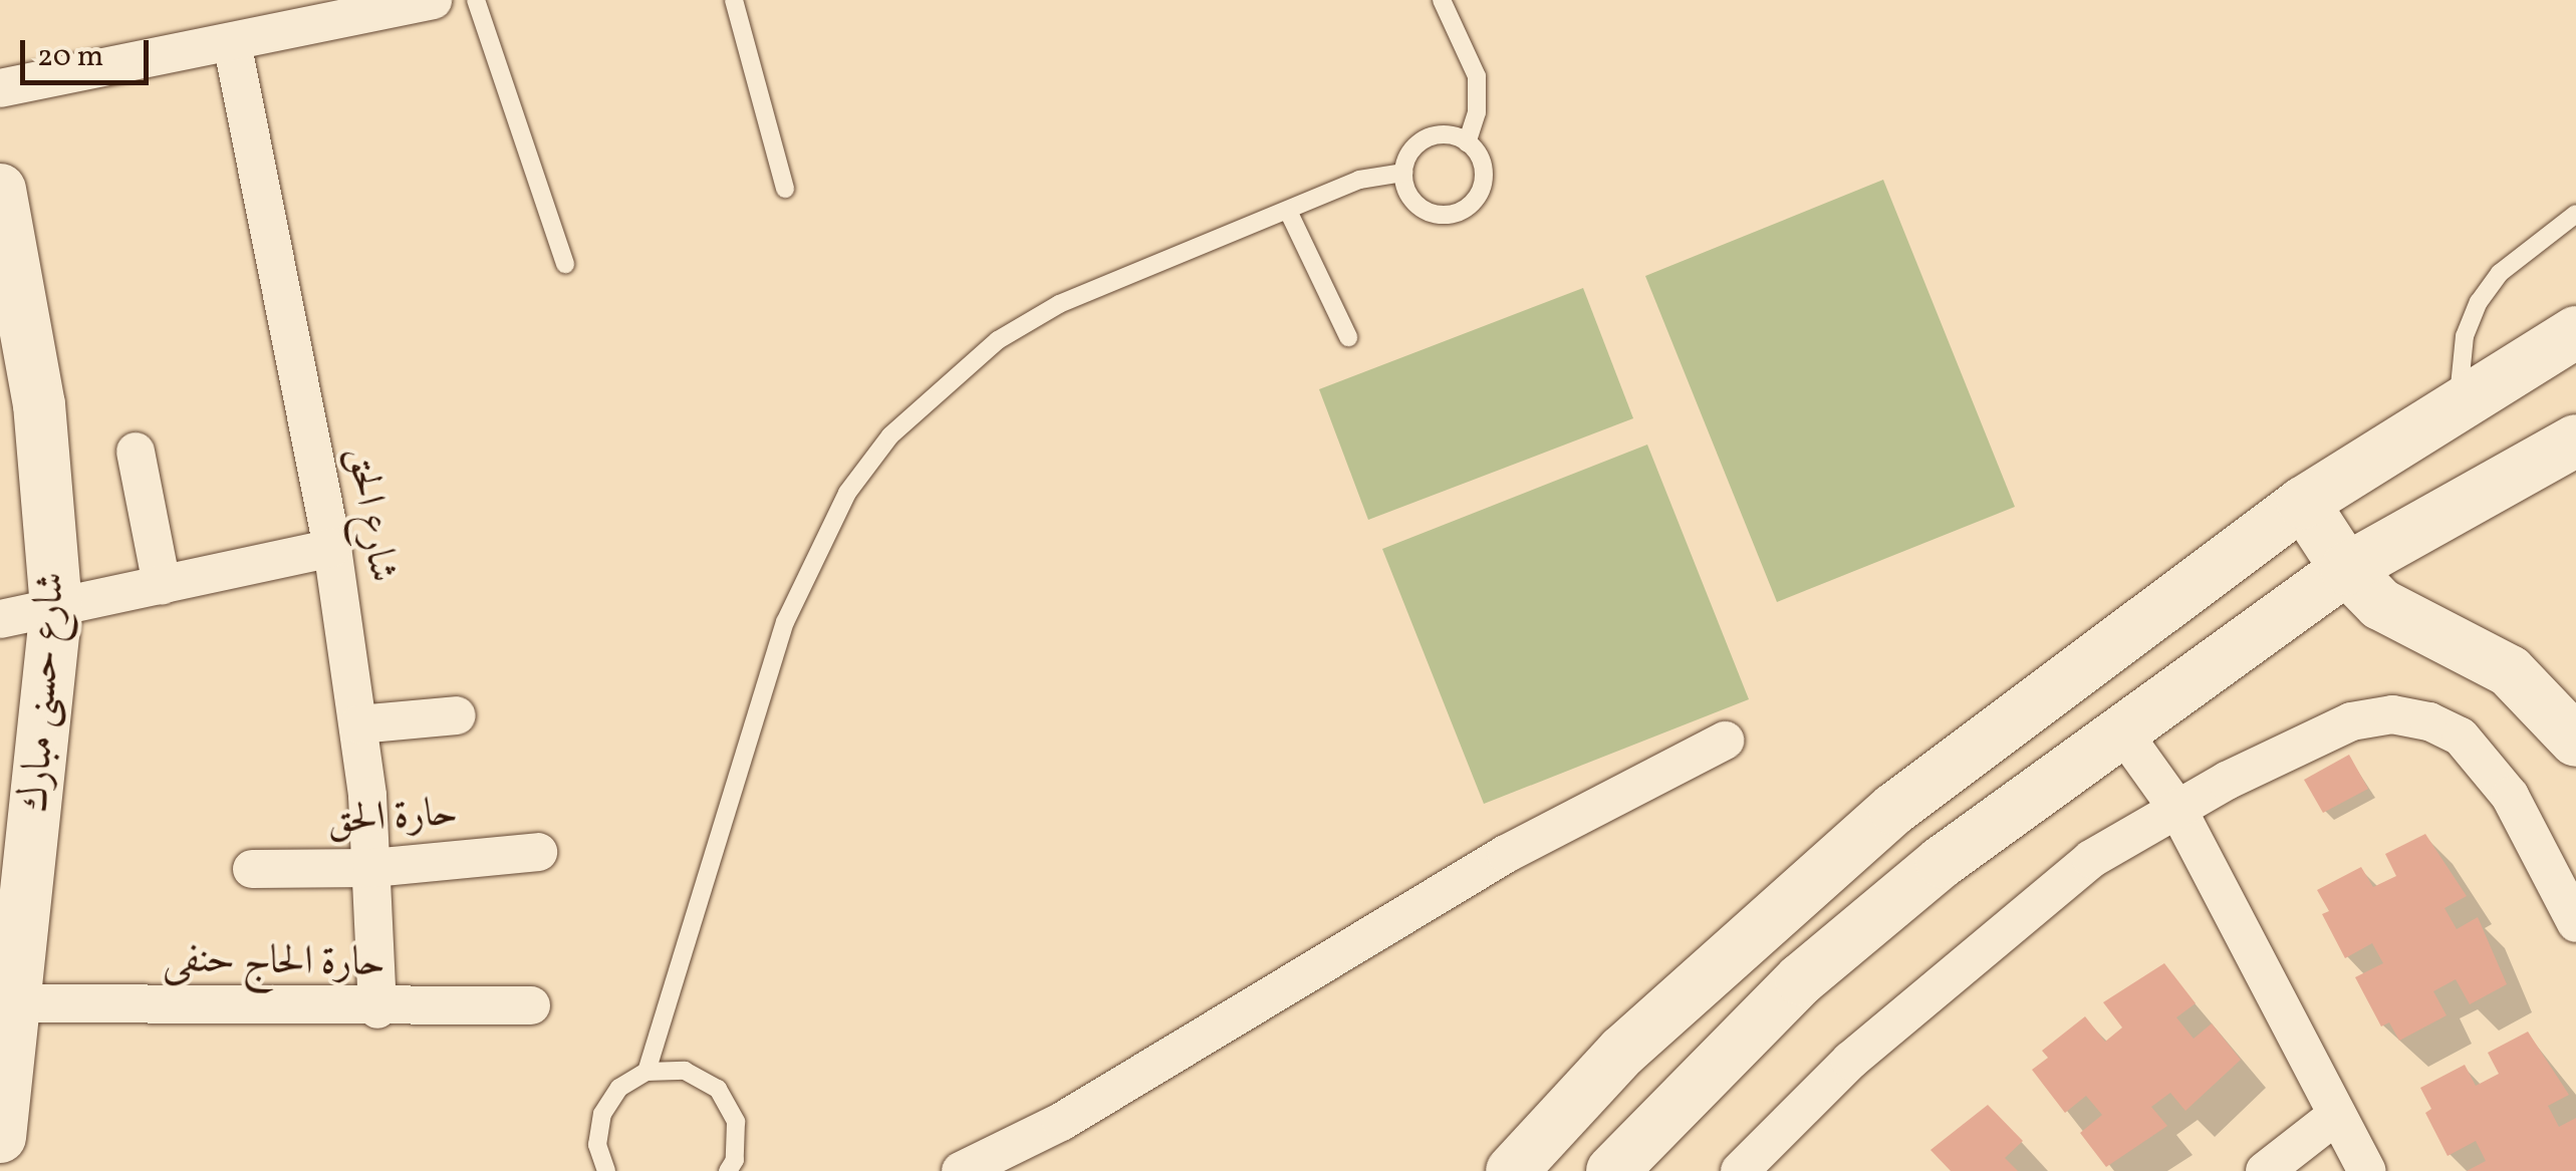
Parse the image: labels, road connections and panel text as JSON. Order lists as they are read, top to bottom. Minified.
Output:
{"streets":{"street":["شارع الحق","شارع حسنى مبارك","حارة الحق","حارة الحاج حنفى"]},"crossings":[["شارع الحق","حارة الحق"],["شارع الحق","حارة الحاج حنفى"],["شارع حسنى مبارك","حارة الحاج حنفى"]],"scale_bar":"20 m"}
